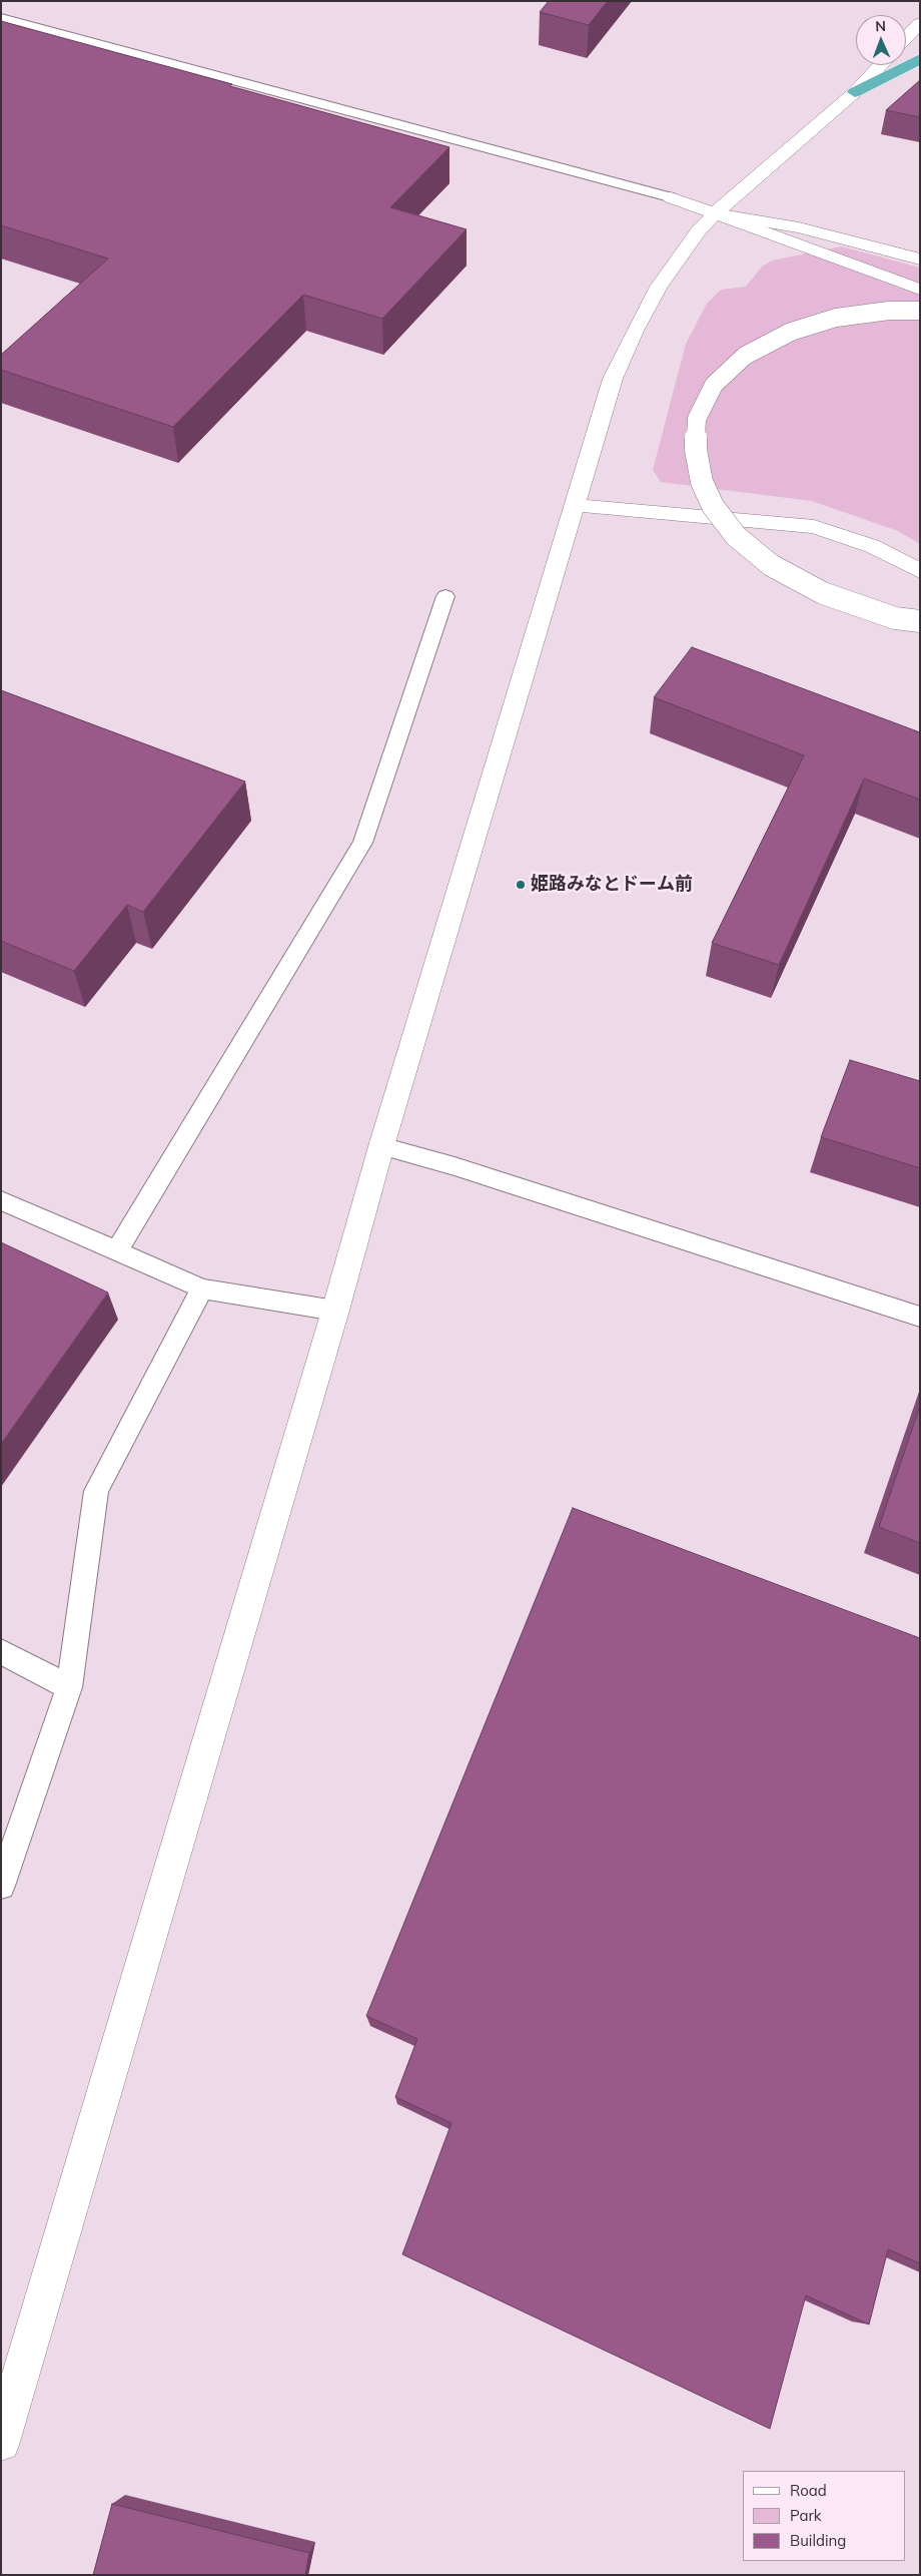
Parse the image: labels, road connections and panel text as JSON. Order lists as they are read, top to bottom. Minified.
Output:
{"places":["姫路みなとドーム前"],"legend":["Road","Park","Building"],"north":"top"}
